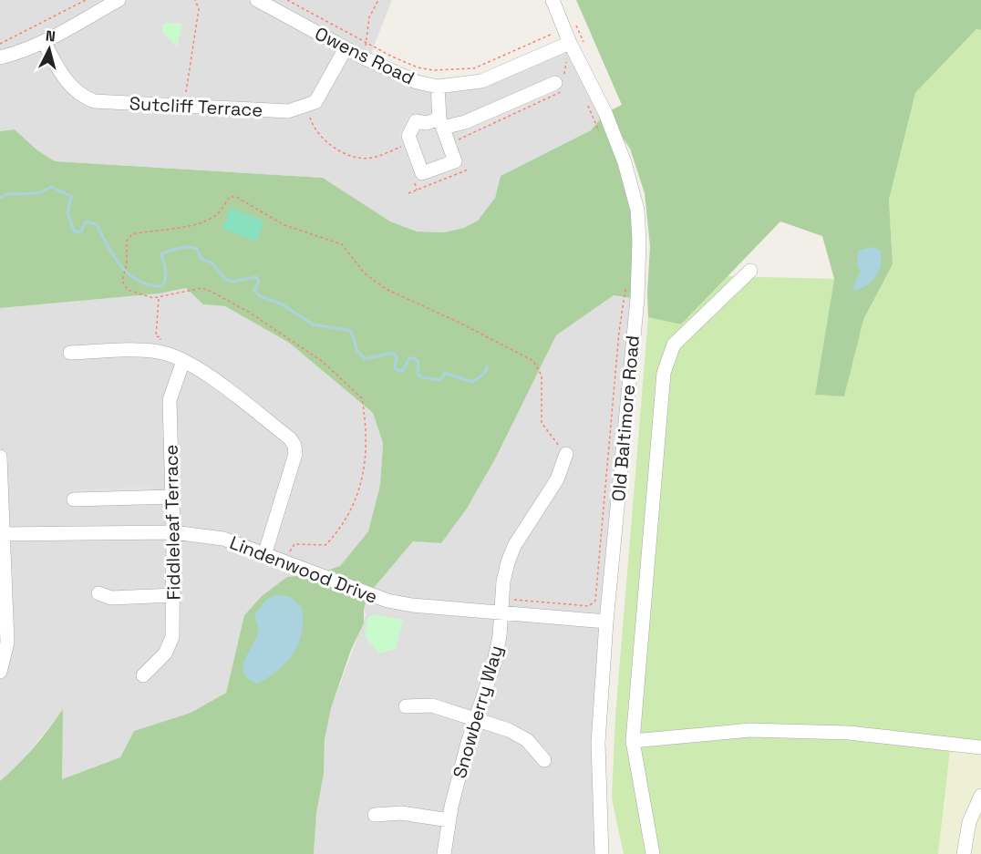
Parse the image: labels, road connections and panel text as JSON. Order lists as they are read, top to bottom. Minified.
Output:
{"streets":{"street":["Owens Road","Sutcliff Terrace","Old Baltimore Road","Fiddleleaf Terrace","Lindenwood Drive","Snowberry Way"]},"crossings":[["Owens Road","Old Baltimore Road"],["Old Baltimore Road","Lindenwood Drive"],["Fiddleleaf Terrace","Lindenwood Drive"],["Lindenwood Drive","Snowberry Way"]],"north":"top"}
